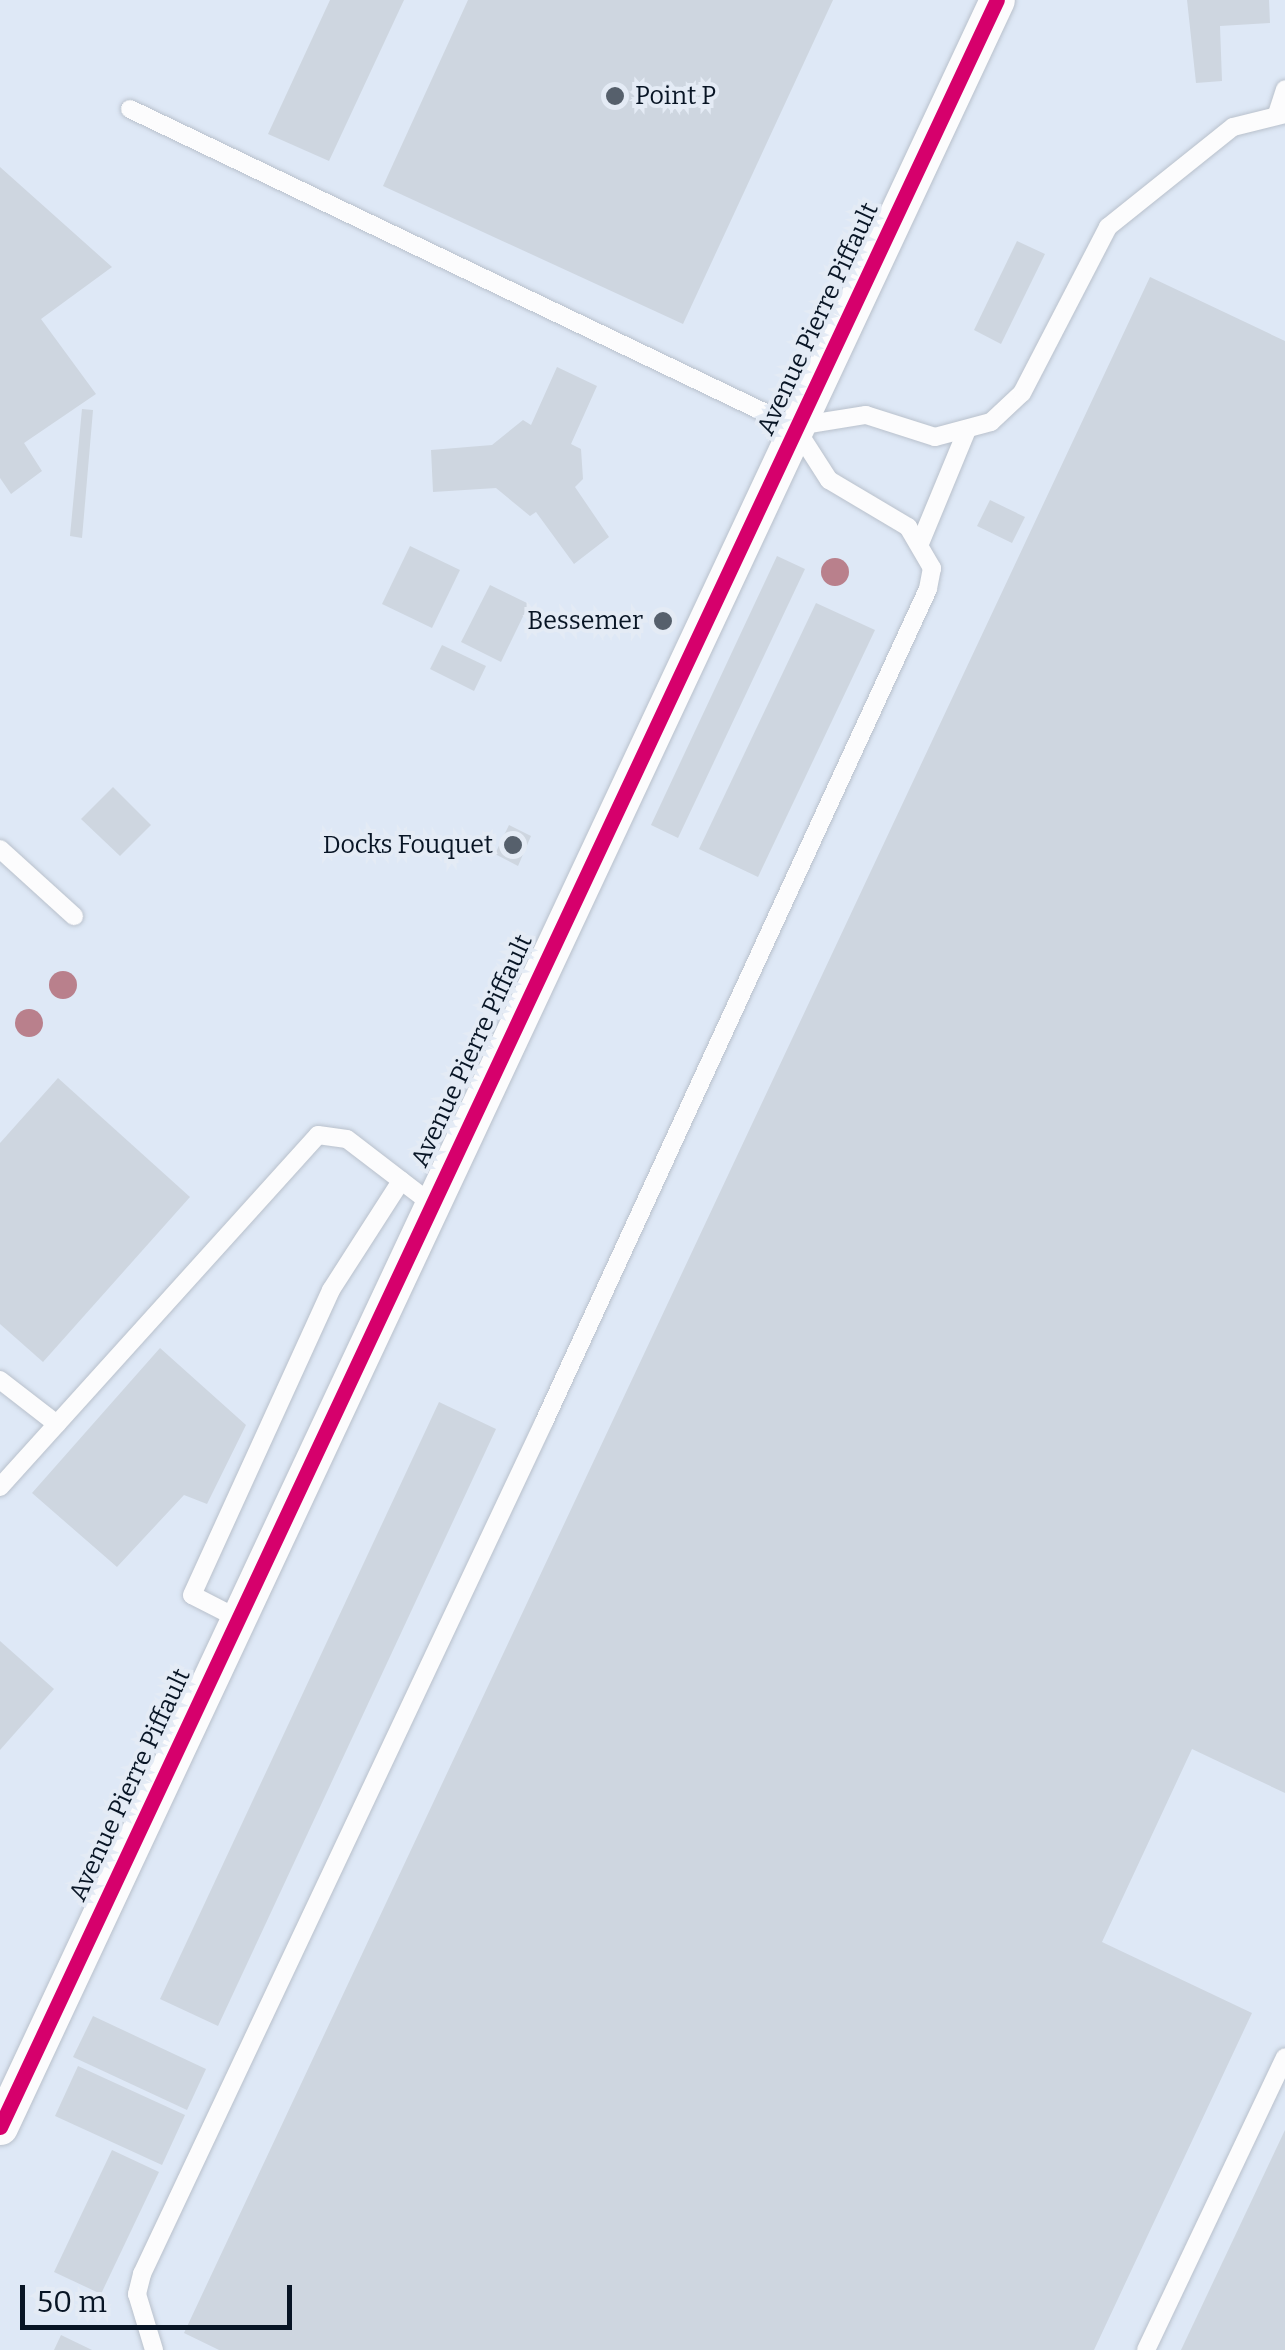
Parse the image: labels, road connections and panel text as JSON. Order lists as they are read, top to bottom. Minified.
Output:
{"streets":{"street":["Avenue Pierre Piffault"]},"places":["Point P","Bessemer","Docks Fouquet"],"scale_bar":"50 m"}
